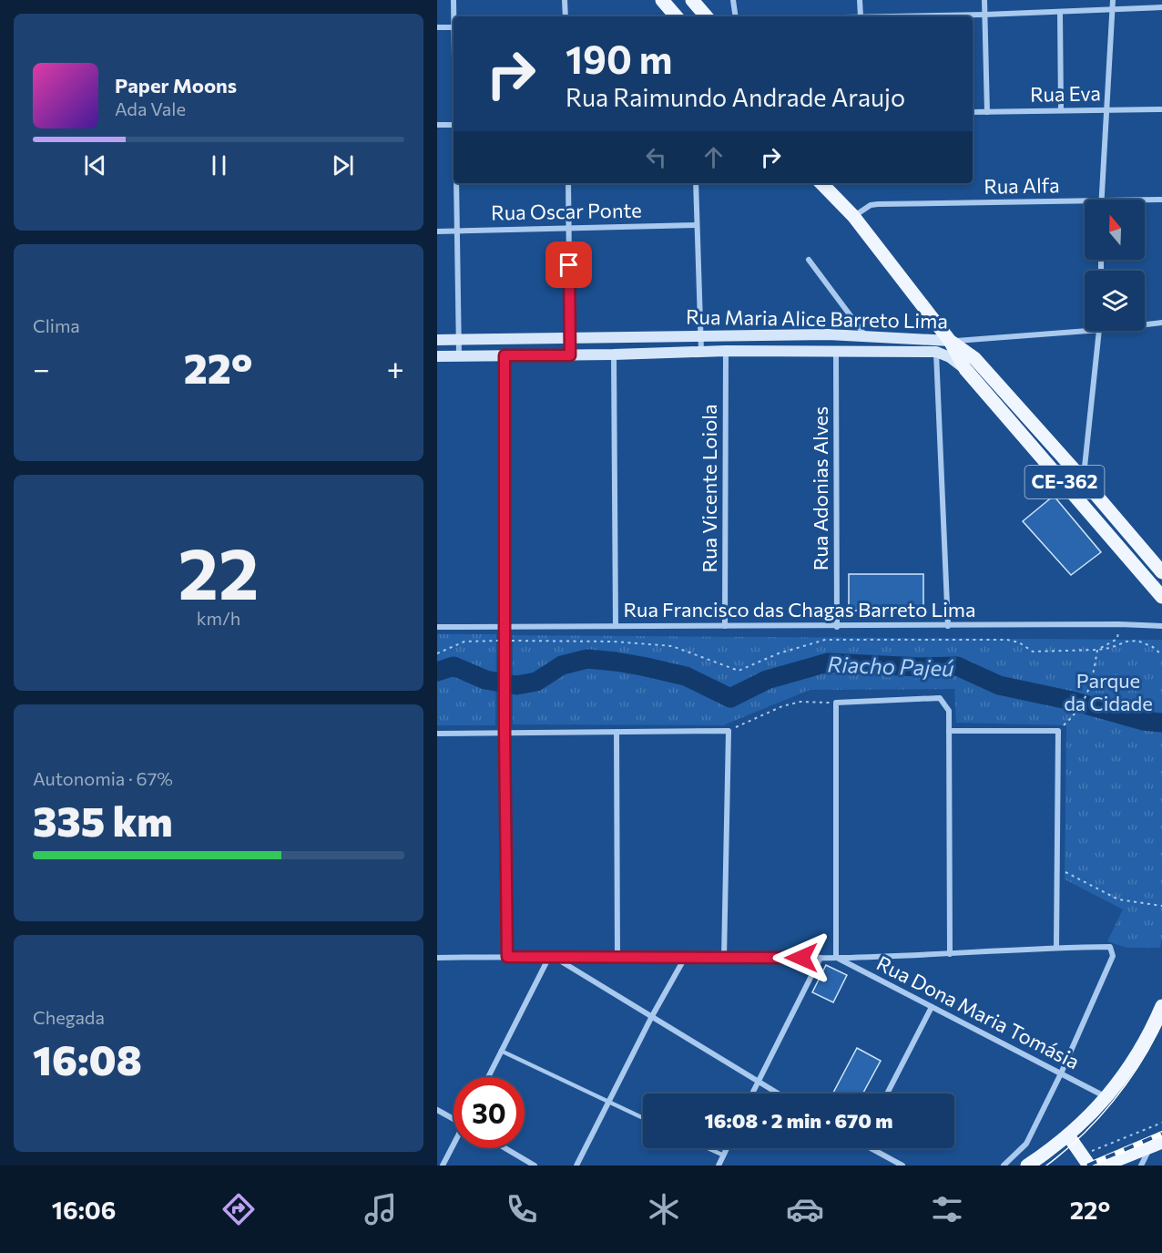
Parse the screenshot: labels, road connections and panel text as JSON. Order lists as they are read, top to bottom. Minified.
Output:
{"streets":{"main road":["CE-362"],"street":["Rua Eva","Rua Alfa","Rua Oscar Ponte","Rua Maria Alice Barreto Lima","Rua Vicente Loiola","Rua Adonias Alves","Rua Francisco das Chagas Barreto Lima","Rua Dona Maria Tomásia"]},"crossings":[["Rua Alfa","CE-362"],["Rua Maria Alice Barreto Lima","CE-362"],["Rua Maria Alice Barreto Lima","Rua Vicente Loiola"],["Rua Maria Alice Barreto Lima","Rua Adonias Alves"],["Rua Vicente Loiola","Rua Francisco das Chagas Barreto Lima"],["Rua Adonias Alves","Rua Francisco das Chagas Barreto Lima"]],"water":["Riacho Pajeú"],"parks":["Parque da Cidade"],"north":"top","page":{"turn":["190 m","Rua Raimundo Andrade Araujo"],"song":["Paper Moons","Ada Vale"],"tile":["Clima",["22","km/h"],["Autonomia · 67%","335 km"],["Chegada","16:08"]],"heat":["−","22°","+"],"limit":"30","trip":"16:08 · 2 min · 670 m","tabs":["16:06","22°"]}}
